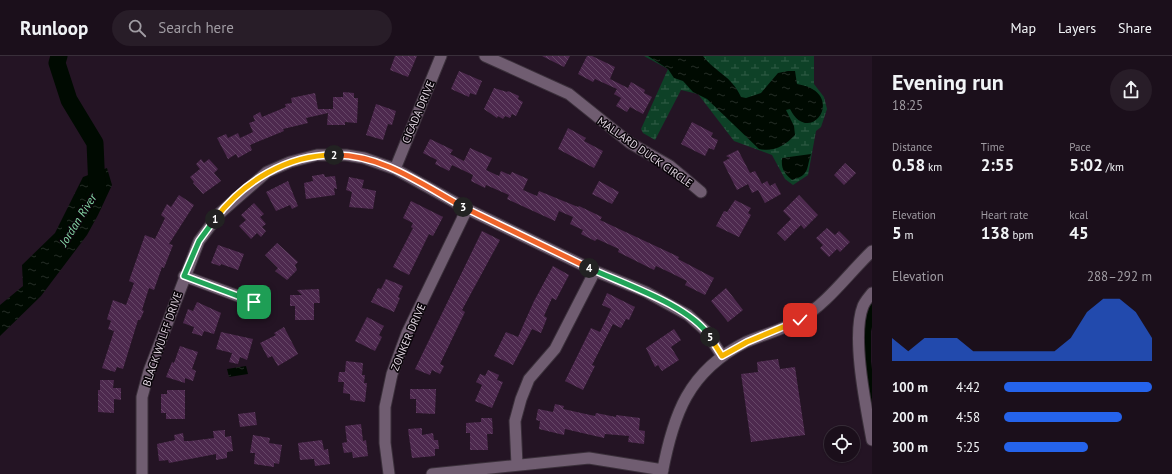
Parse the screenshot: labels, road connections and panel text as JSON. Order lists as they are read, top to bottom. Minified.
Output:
{"streets":{"street":["CICADA DRIVE","MALLARD DUCK CIRCLE","ZONKER DRIVE","BLACK WULFF DRIVE"]},"crossings":[["CICADA DRIVE","BLACK WULFF DRIVE"]],"water":["Jordan River"],"page":{"header":"Runloop","search":"Search here","nav":["Map","Layers","Share"],"heading":["Evening run","18:25"],"stats":[["Distance","0.58 km"],["Time","2:55"],["Pace","5:02 /km"],["Elevation","5 m"],["Heart rate","138 bpm"],["kcal","45"]],"pins":["2","3","1","4","5"],"chart":["Elevation","288–292 m"],"list":[{"name":"100 m","note":"4:42"},{"name":"200 m","note":"4:58"},{"name":"300 m","note":"5:25"}]}}
